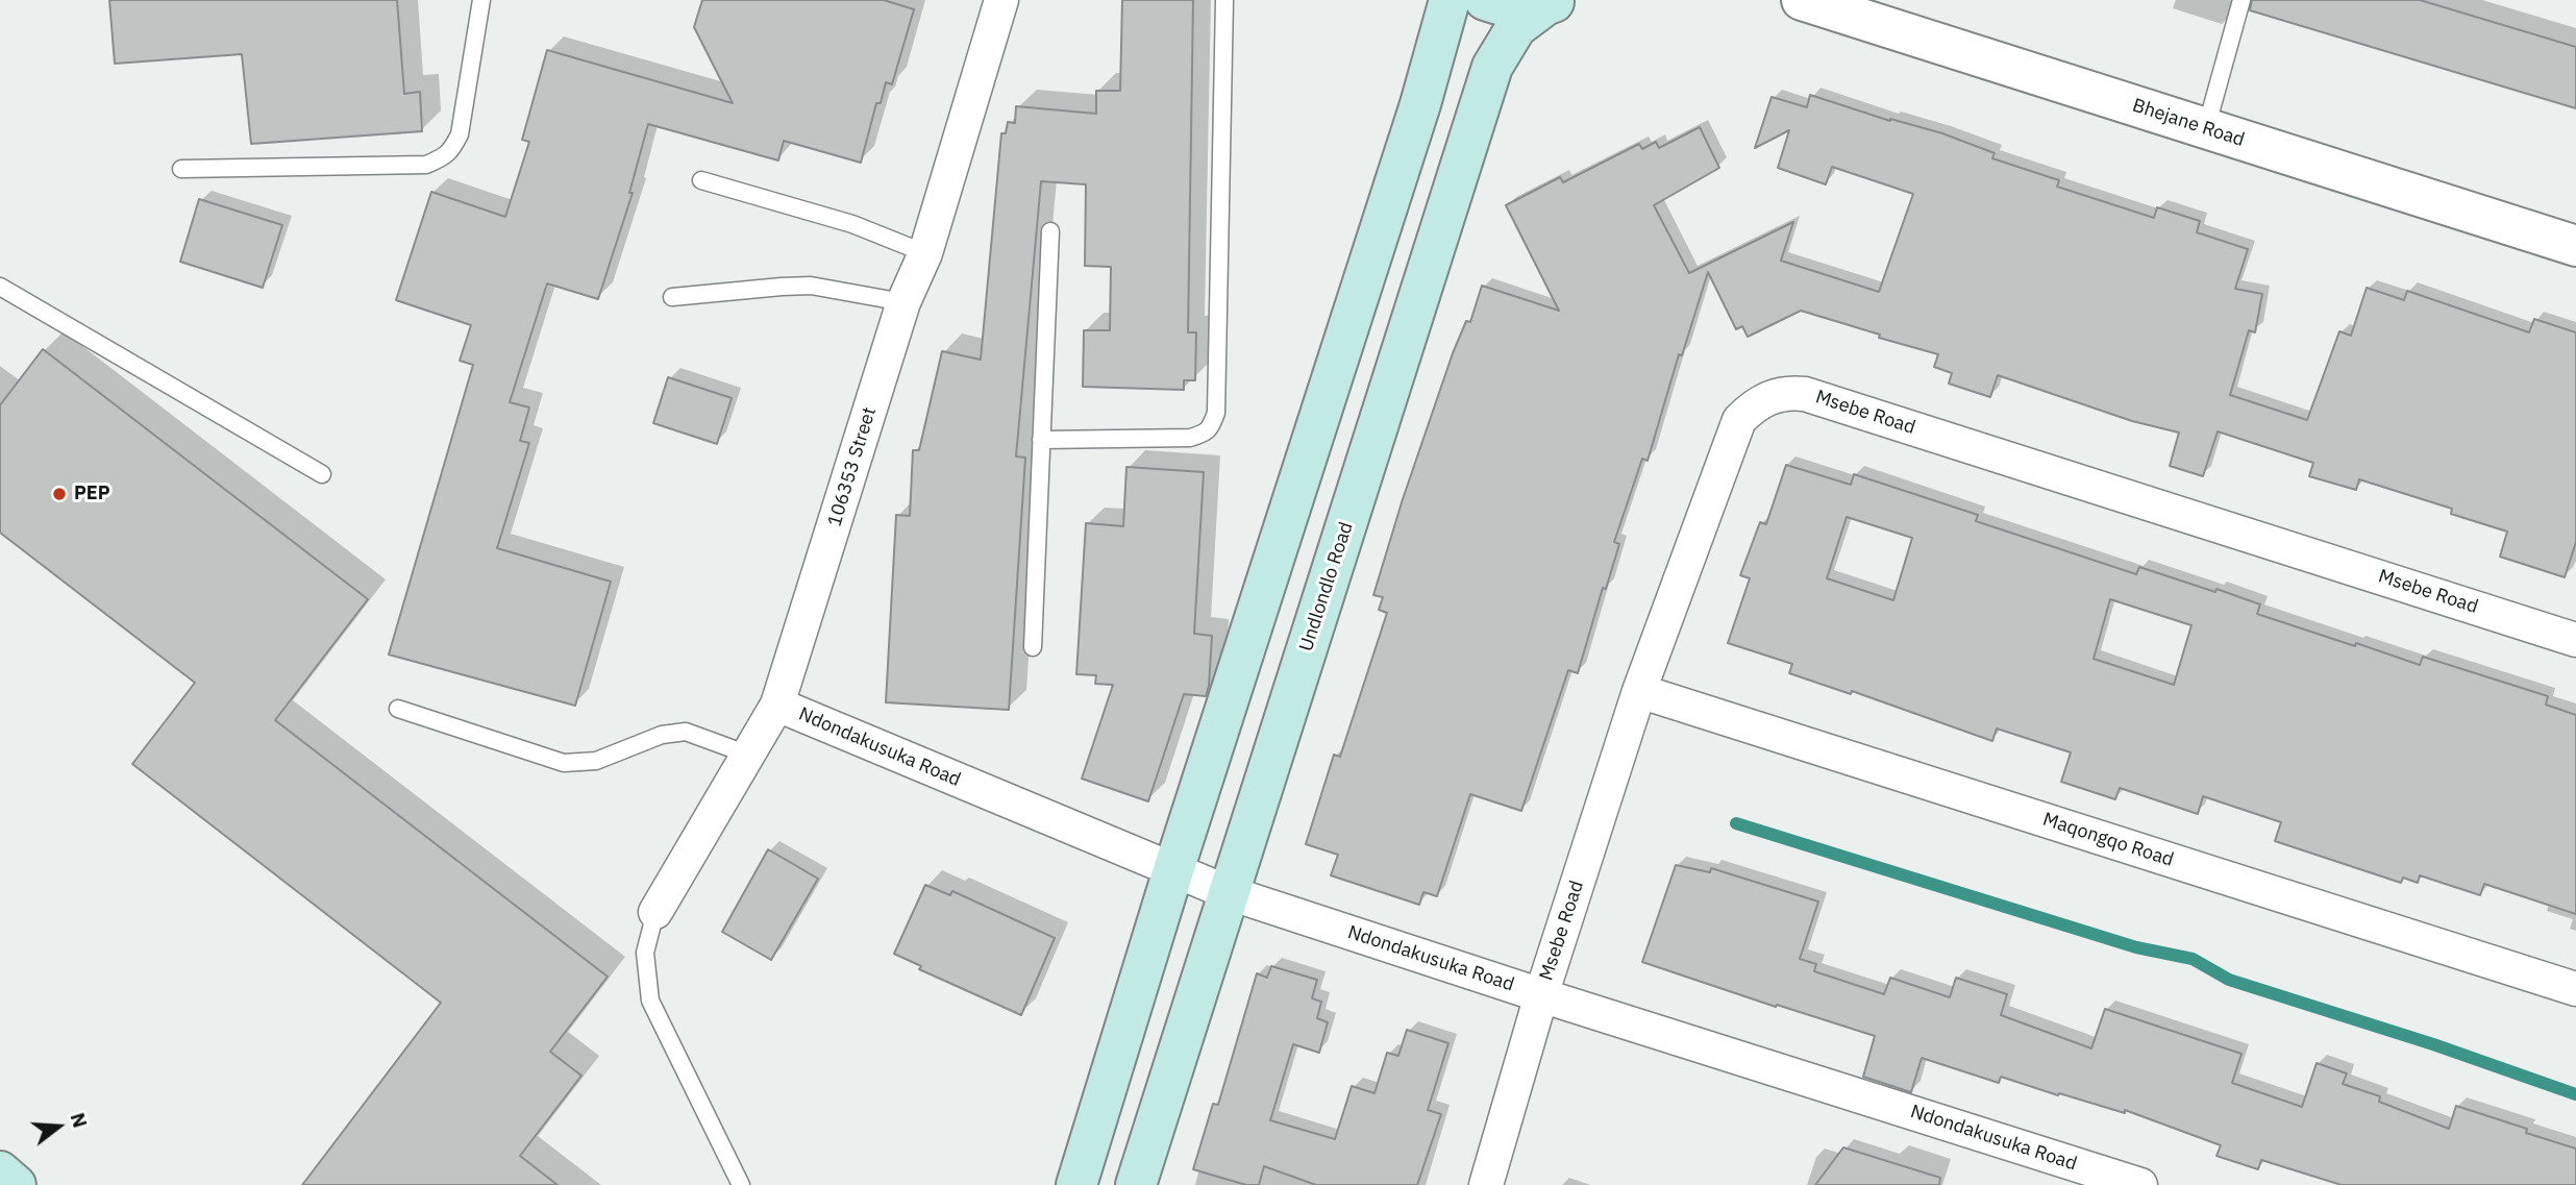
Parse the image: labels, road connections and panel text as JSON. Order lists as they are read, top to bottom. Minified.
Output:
{"streets":{"main road":["Undlondlo Road"],"street":["Bhejane Road","Msebe Road","106353 Street","Ndondakusuka Road","Maqongqo Road"]},"crossings":[["Msebe Road","Ndondakusuka Road"],["Msebe Road","Maqongqo Road"],["106353 Street","Ndondakusuka Road"],["Undlondlo Road","Ndondakusuka Road"]],"places":["PEP"],"north":"right"}
